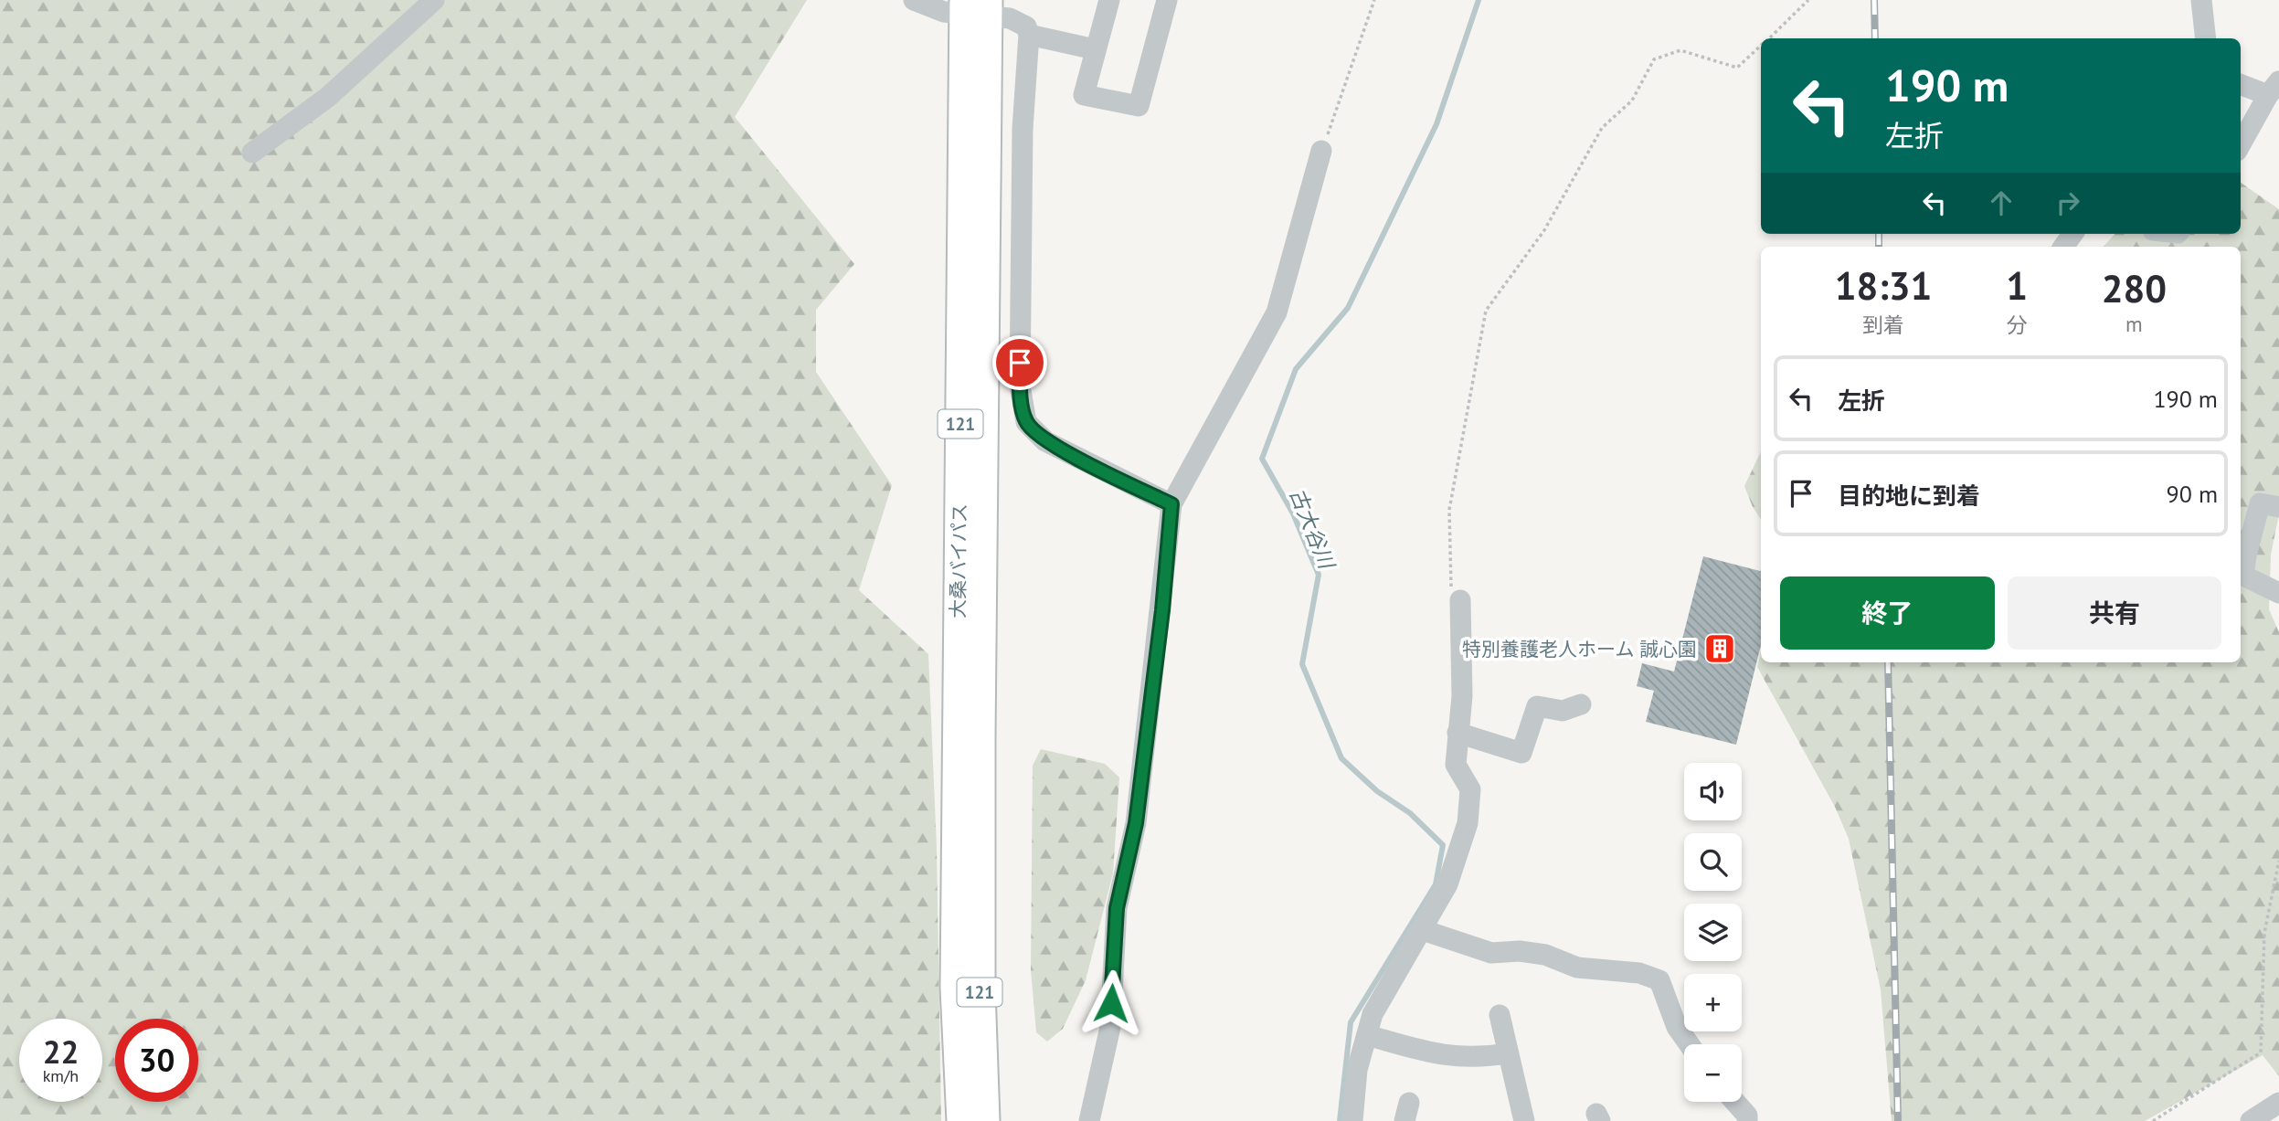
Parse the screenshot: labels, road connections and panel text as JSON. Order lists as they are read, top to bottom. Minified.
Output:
{"streets":{"highway":["121","大桑バイパス"]},"water":["古大谷川"],"places":{"building":["特別養護老人ホーム 誠心園"]},"page":{"turn":["190 m","左折"],"eta":["18:31","到着","1","分","280","m"],"list":[{"name":"左折","value":"190 m"},{"name":"目的地に到着","value":"90 m"}],"buttons":["終了","共有"],"map_buttons":["+","−"],"speed":"22 km/h","limit":"30"}}
